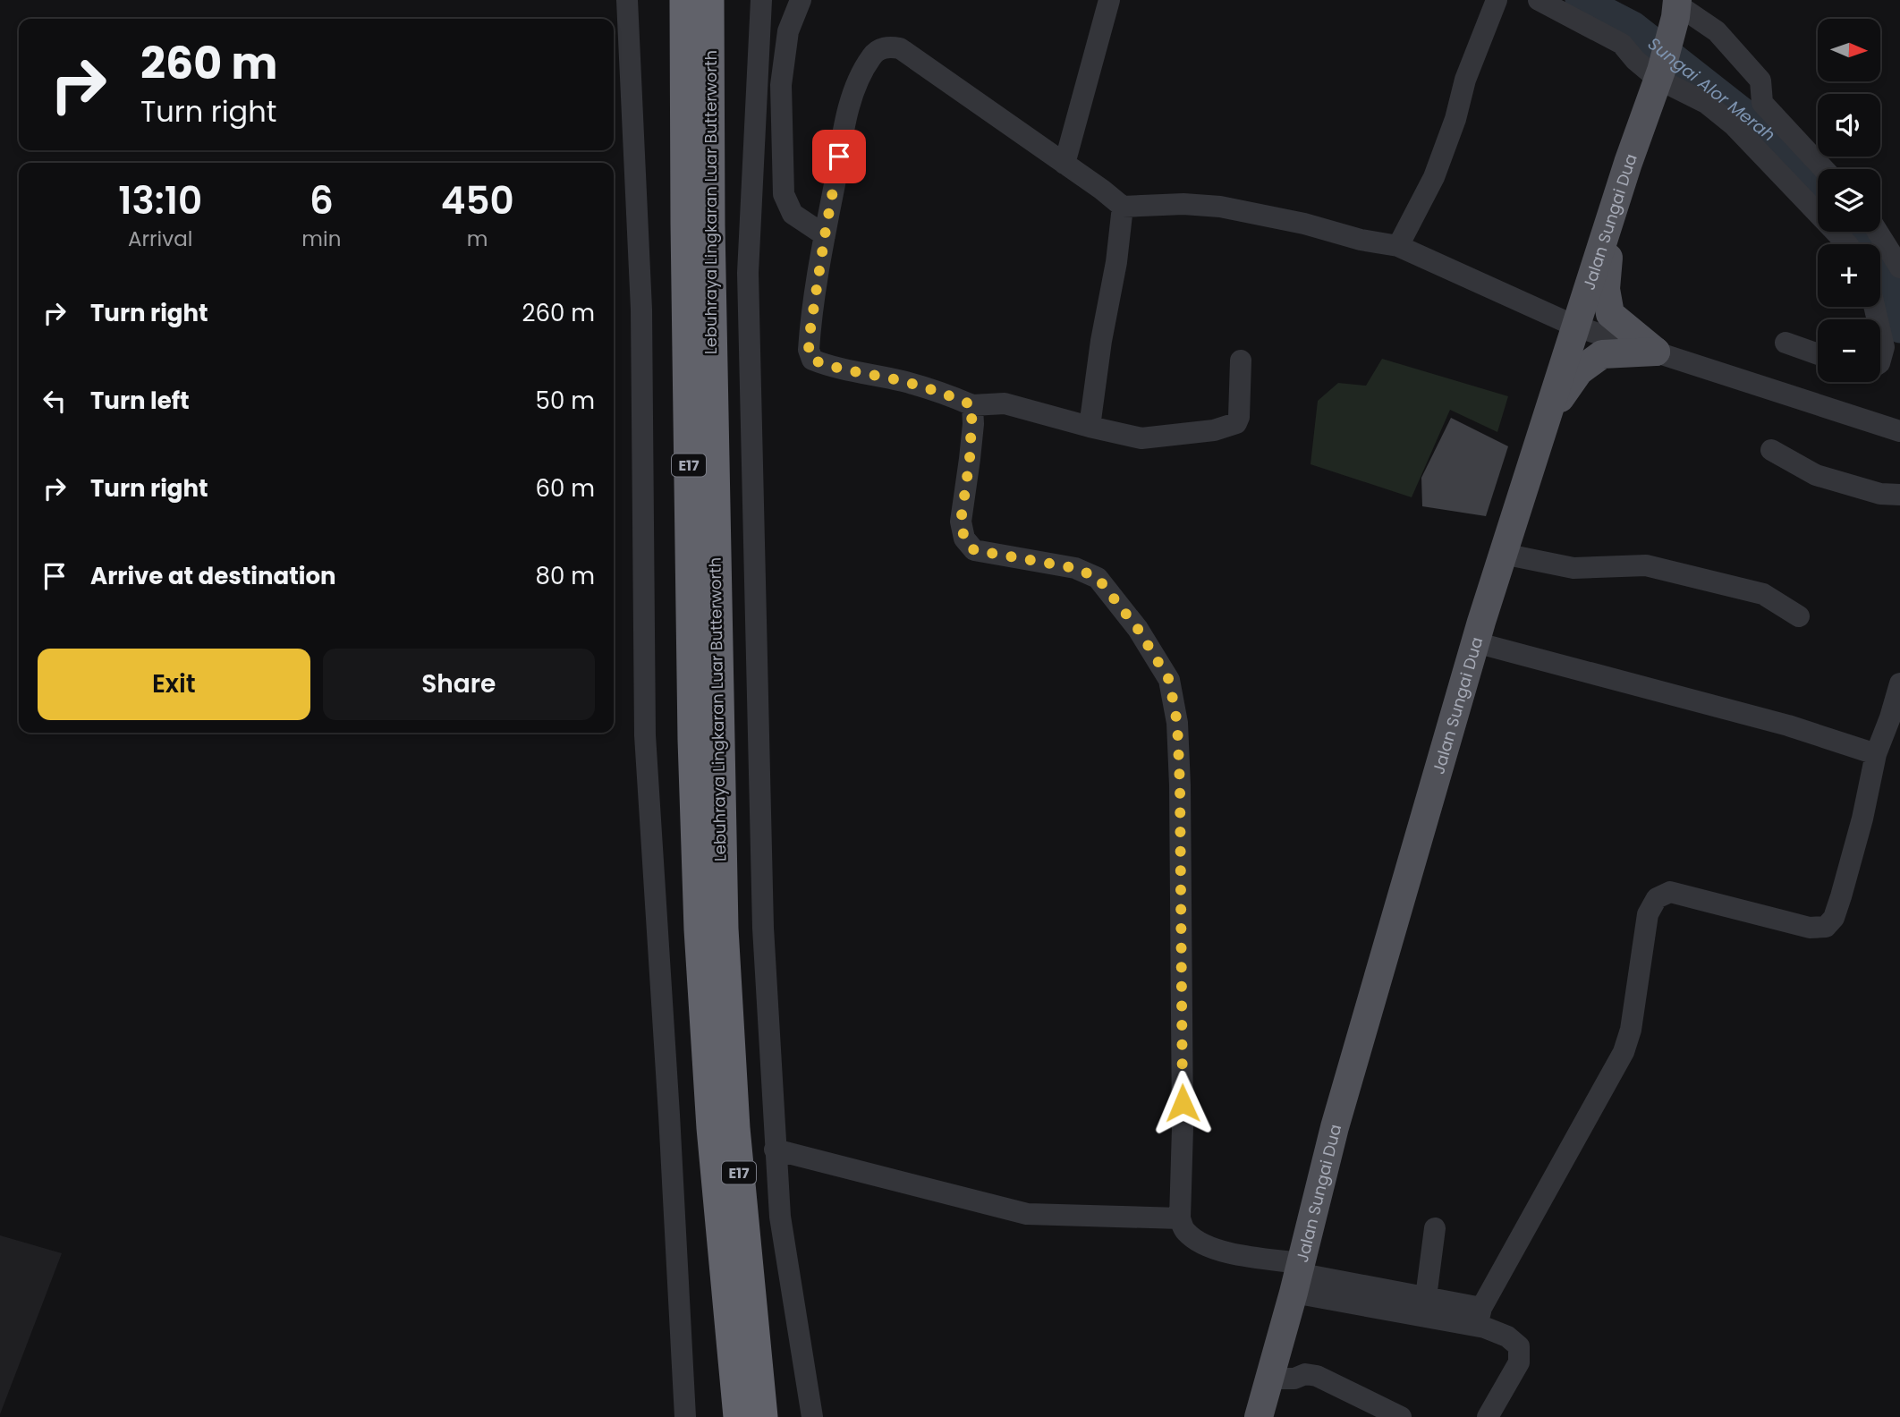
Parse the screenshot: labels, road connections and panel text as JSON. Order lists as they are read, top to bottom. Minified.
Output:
{"streets":{"highway":["Lebuhraya Lingkaran Luar Butterworth","E17"],"main road":["Jalan Sungai Dua"]},"water":["Sungai Alor Merah"],"north":"right","page":{"map_buttons":["+","−"],"turn":["260 m","Turn right"],"eta":["13:10","Arrival","6","min","450","m"],"list":[{"name":"Turn right","value":"260 m"},{"name":"Turn left","value":"50 m"},{"name":"Turn right","value":"60 m"},{"name":"Arrive at destination","value":"80 m"}],"buttons":["Exit","Share"]}}
